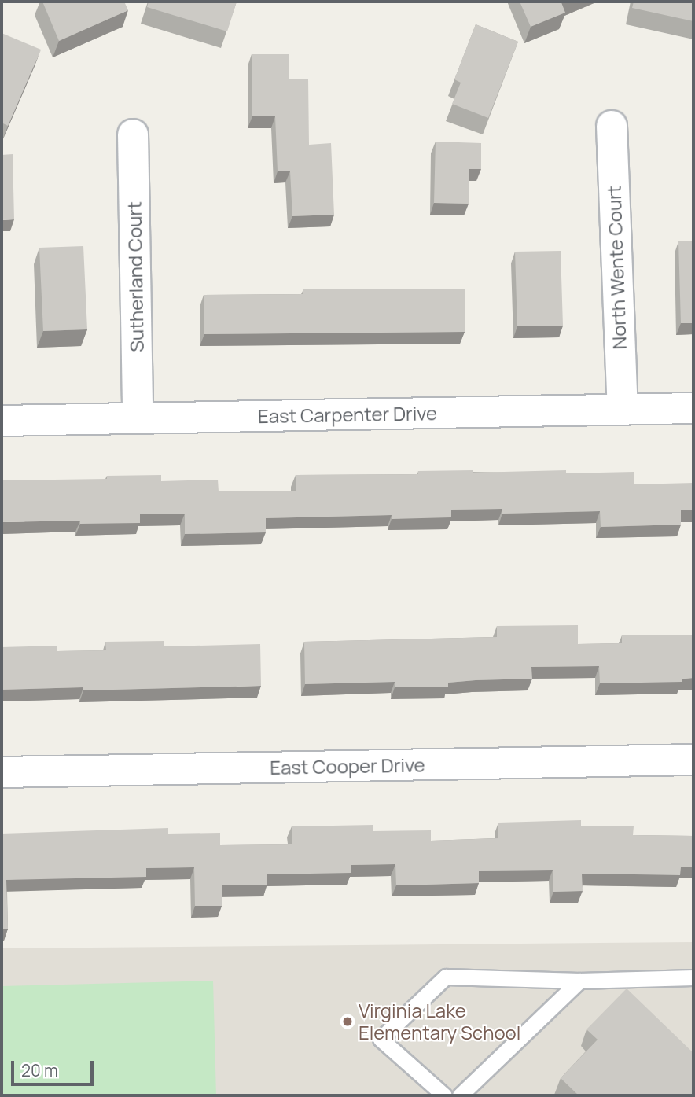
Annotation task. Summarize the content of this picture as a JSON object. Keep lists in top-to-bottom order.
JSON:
{
  "streets": {
    "street": [
      "North Wente Court",
      "Sutherland Court",
      "East Carpenter Drive",
      "East Cooper Drive"
    ]
  },
  "crossings": [
    ["North Wente Court", "East Carpenter Drive"],
    ["Sutherland Court", "East Carpenter Drive"]
  ],
  "places": ["Virginia Lake Elementary School"],
  "scale_bar": "20 m"
}
